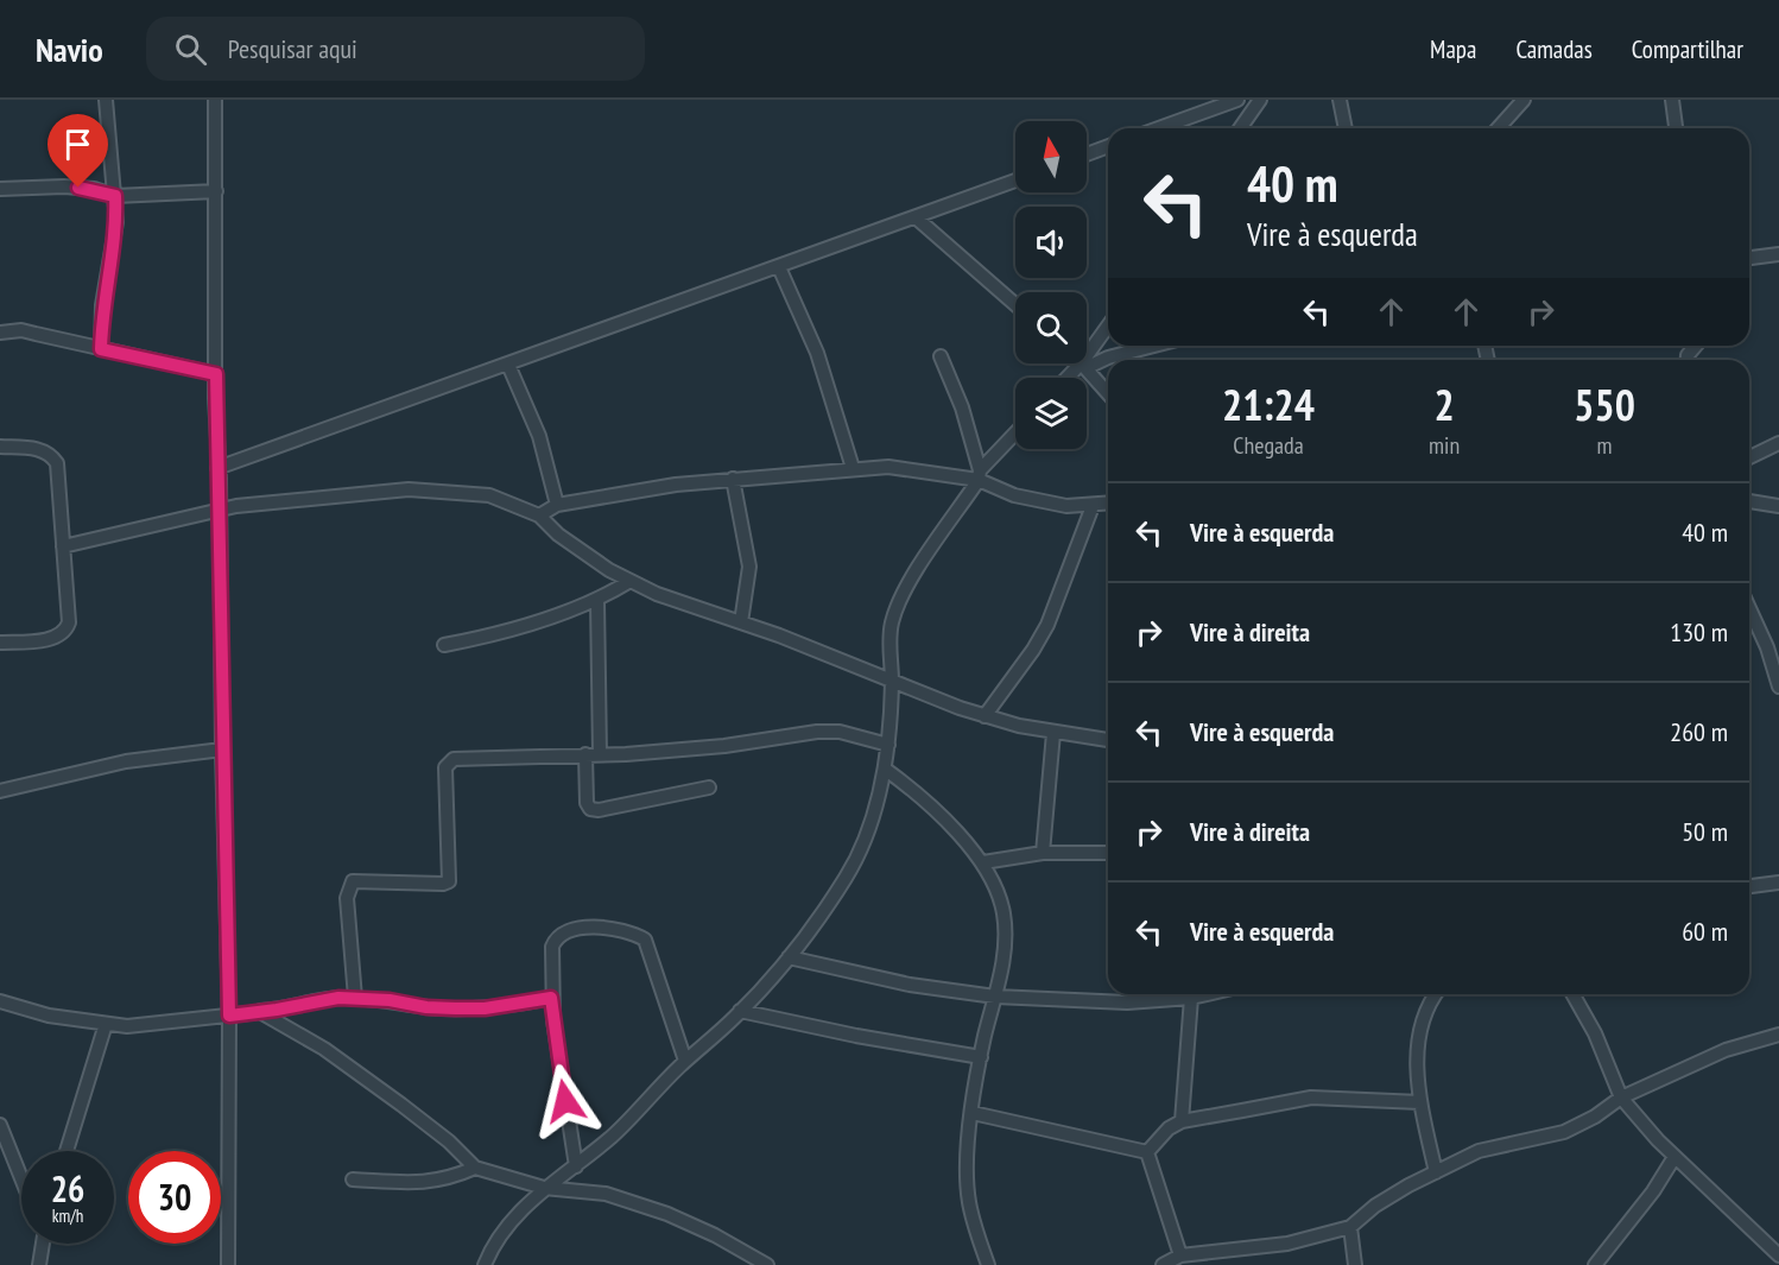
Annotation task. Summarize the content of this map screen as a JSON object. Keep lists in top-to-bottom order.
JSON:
{
  "north": "top",
  "page": {
    "header": "Navio",
    "search": "Pesquisar aqui",
    "nav": ["Mapa", "Camadas", "Compartilhar"],
    "turn": ["40 m", "Vire à esquerda"],
    "eta": [
      "21:24",
      "Chegada",
      "2",
      "min",
      "550",
      "m"
    ],
    "list": [
      {
        "name": "Vire à esquerda",
        "value": "40 m"
      },
      {
        "name": "Vire à direita",
        "value": "130 m"
      },
      {
        "name": "Vire à esquerda",
        "value": "260 m"
      },
      {
        "name": "Vire à direita",
        "value": "50 m"
      },
      {
        "name": "Vire à esquerda",
        "value": "60 m"
      }
    ],
    "speed": "26 km/h",
    "limit": "30"
  }
}
